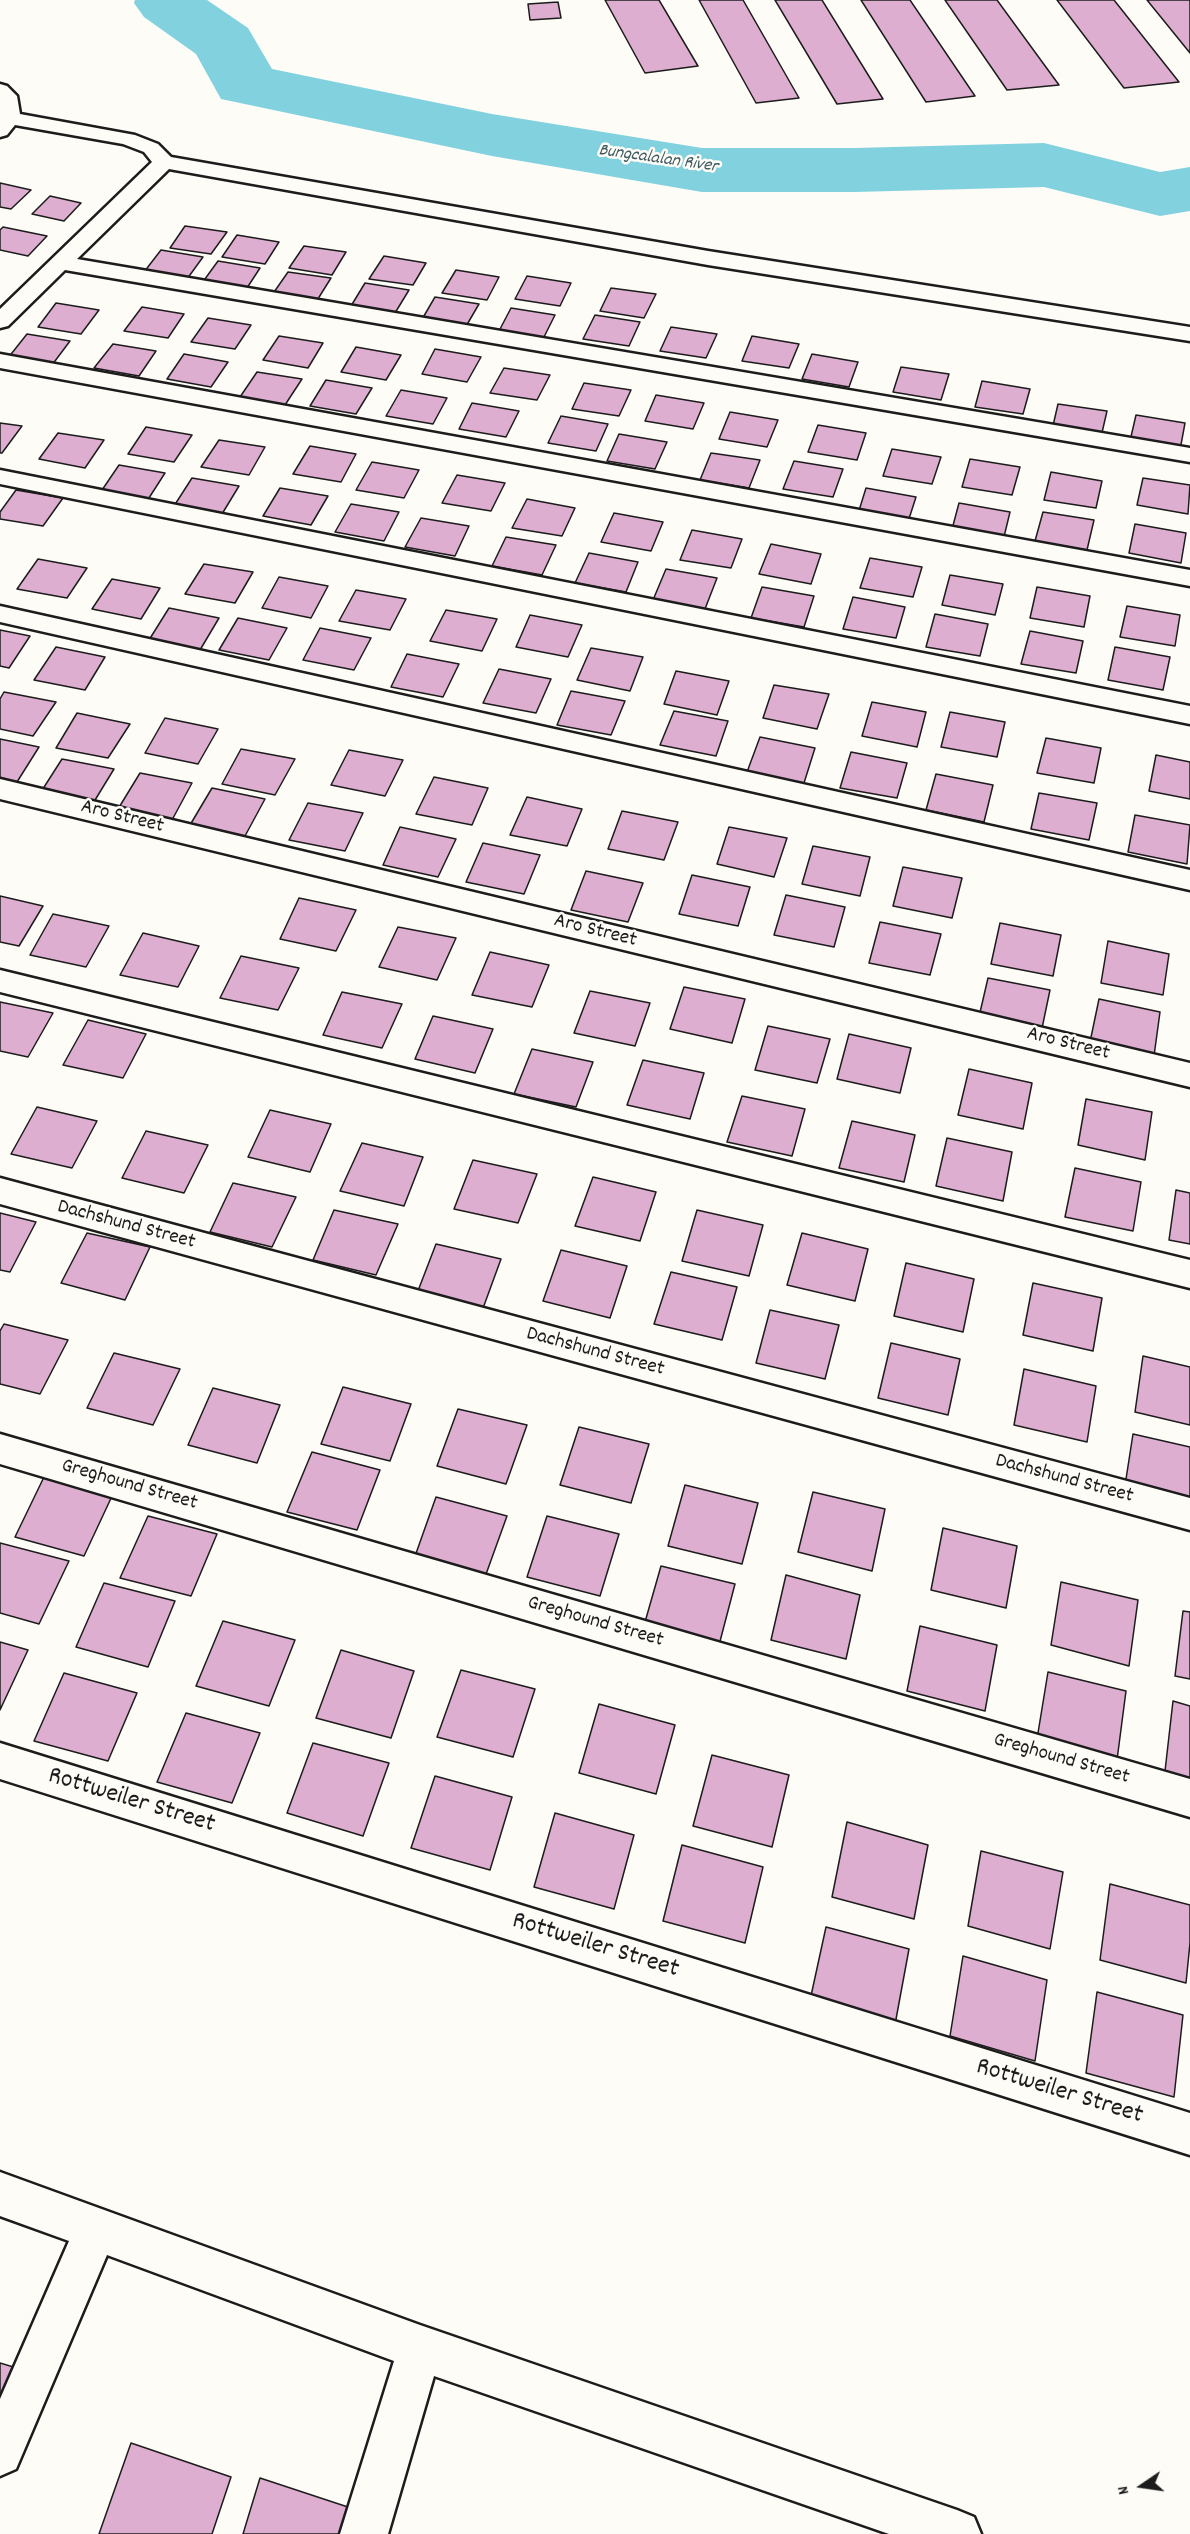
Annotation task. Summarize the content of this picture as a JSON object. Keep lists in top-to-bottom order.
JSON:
{
  "streets": {
    "street": [
      "Aro Street",
      "Dachshund Street",
      "Greghound Street",
      "Rottweiler Street"
    ]
  },
  "water": ["Bungcalalan River"],
  "north": "left"
}
